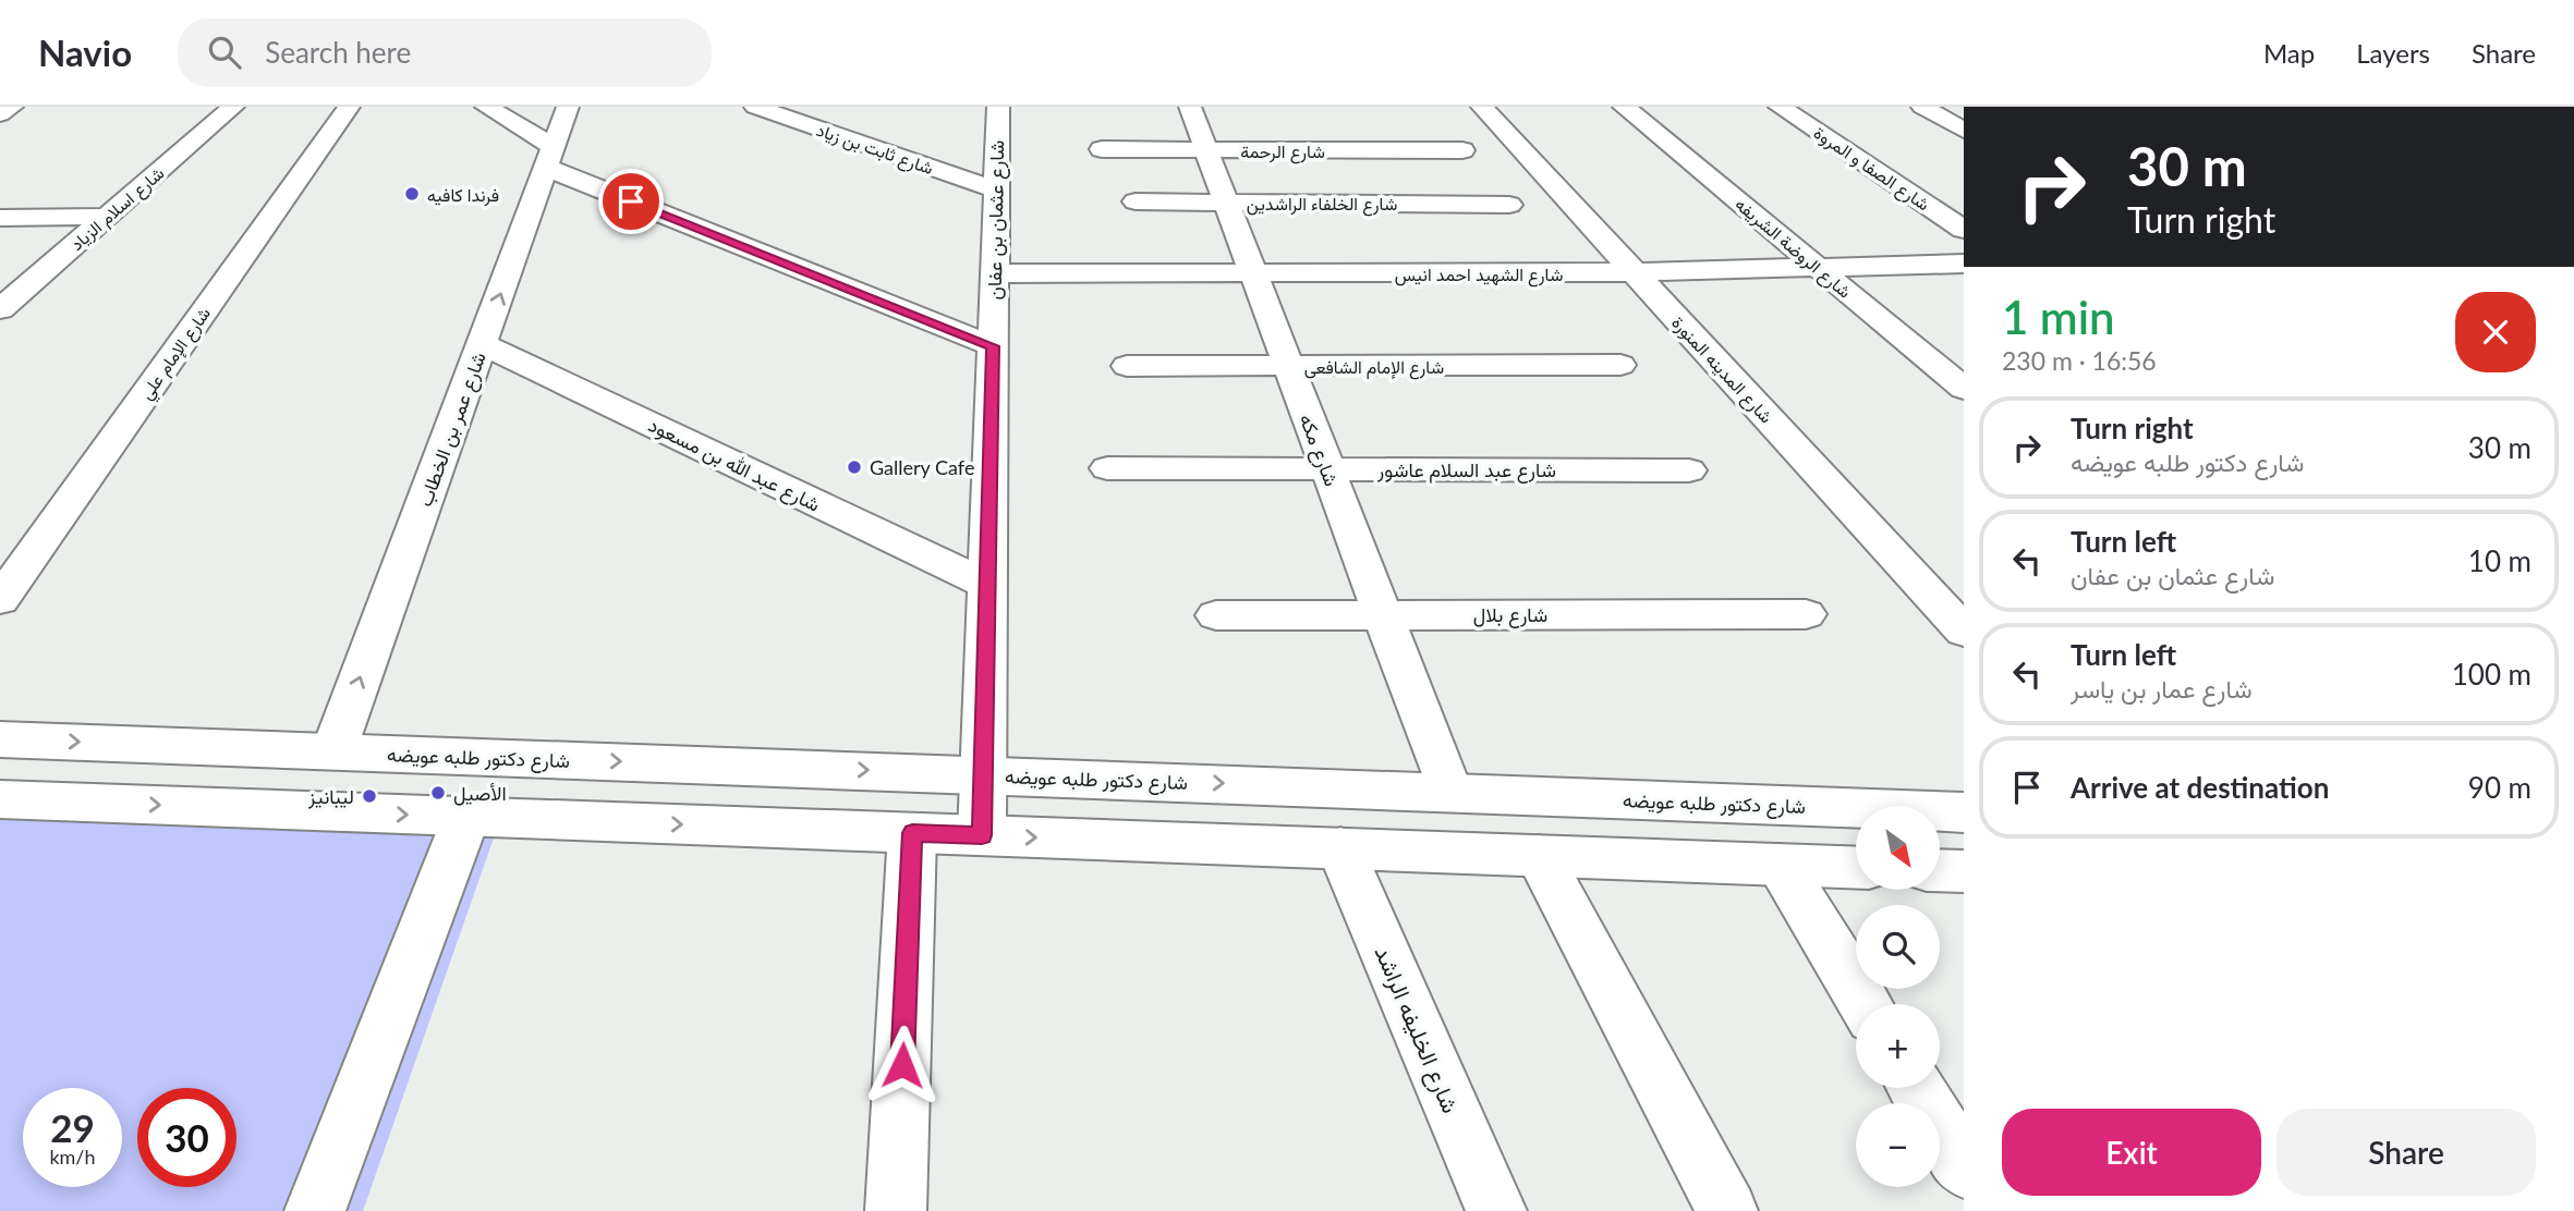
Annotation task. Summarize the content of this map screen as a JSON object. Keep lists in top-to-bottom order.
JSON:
{
  "streets": {
    "street": [
      "شارع ثابت بن زياد",
      "شارع الرحمة",
      "شارع الصفا و المروة",
      "شارع الخلفاء الراشدين",
      "شارع اسلام الزياد",
      "شارع عثمان بن عفان",
      "شارع الروضة الشريفه",
      "شارع الشهيد احمد انيس",
      "شارع الإمام علي",
      "شارع الإمام الشافعى",
      "شارع المدينه المنورة",
      "شارع عمر بن الخطاب",
      "شارع مكه",
      "شارع عبد الله بن مسعود",
      "شارع عبد السلام عاشور",
      "شارع بلال",
      "شارع دكتور طلبه عويضه",
      "شارع الخليفه الراشد"
    ]
  },
  "crossings": [
    ["شارع ثابت بن زياد", "شارع عثمان بن عفان"],
    ["شارع الرحمة", "شارع مكه"],
    ["شارع الخلفاء الراشدين", "شارع مكه"],
    ["شارع عثمان بن عفان", "شارع الشهيد احمد انيس"],
    ["شارع عثمان بن عفان", "شارع عبد الله بن مسعود"],
    ["شارع عثمان بن عفان", "شارع دكتور طلبه عويضه"],
    ["شارع الروضة الشريفه", "شارع الشهيد احمد انيس"],
    ["شارع الشهيد احمد انيس", "شارع المدينه المنورة"],
    ["شارع الشهيد احمد انيس", "شارع مكه"],
    ["شارع الإمام الشافعى", "شارع مكه"],
    ["شارع عمر بن الخطاب", "شارع عبد الله بن مسعود"],
    ["شارع عمر بن الخطاب", "شارع دكتور طلبه عويضه"],
    ["شارع مكه", "شارع عبد السلام عاشور"],
    ["شارع مكه", "شارع بلال"],
    ["شارع مكه", "شارع دكتور طلبه عويضه"]
  ],
  "one_way": ["شارع عمر بن الخطاب"],
  "places": [
    "فرندا كافيه",
    "Gallery Cafe",
    "الأصيل",
    "ليبانيز"
  ],
  "north": "bottom right",
  "page": {
    "header": "Navio",
    "search": "Search here",
    "nav": ["Map", "Layers", "Share"],
    "turn": ["30 m", "Turn right"],
    "heading": ["1 min", "230 m · 16:56"],
    "list": [
      {
        "name": "Turn right",
        "note": "شارع دكتور طلبه عويضه",
        "value": "30 m"
      },
      {
        "name": "Turn left",
        "note": "شارع عثمان بن عفان",
        "value": "10 m"
      },
      {
        "name": "Turn left",
        "note": "شارع عمار بن ياسر",
        "value": "100 m"
      },
      {
        "name": "Arrive at destination",
        "value": "90 m"
      }
    ],
    "map_buttons": ["+", "−"],
    "speed": "29 km/h",
    "limit": "30",
    "buttons": ["Exit", "Share"]
  }
}
